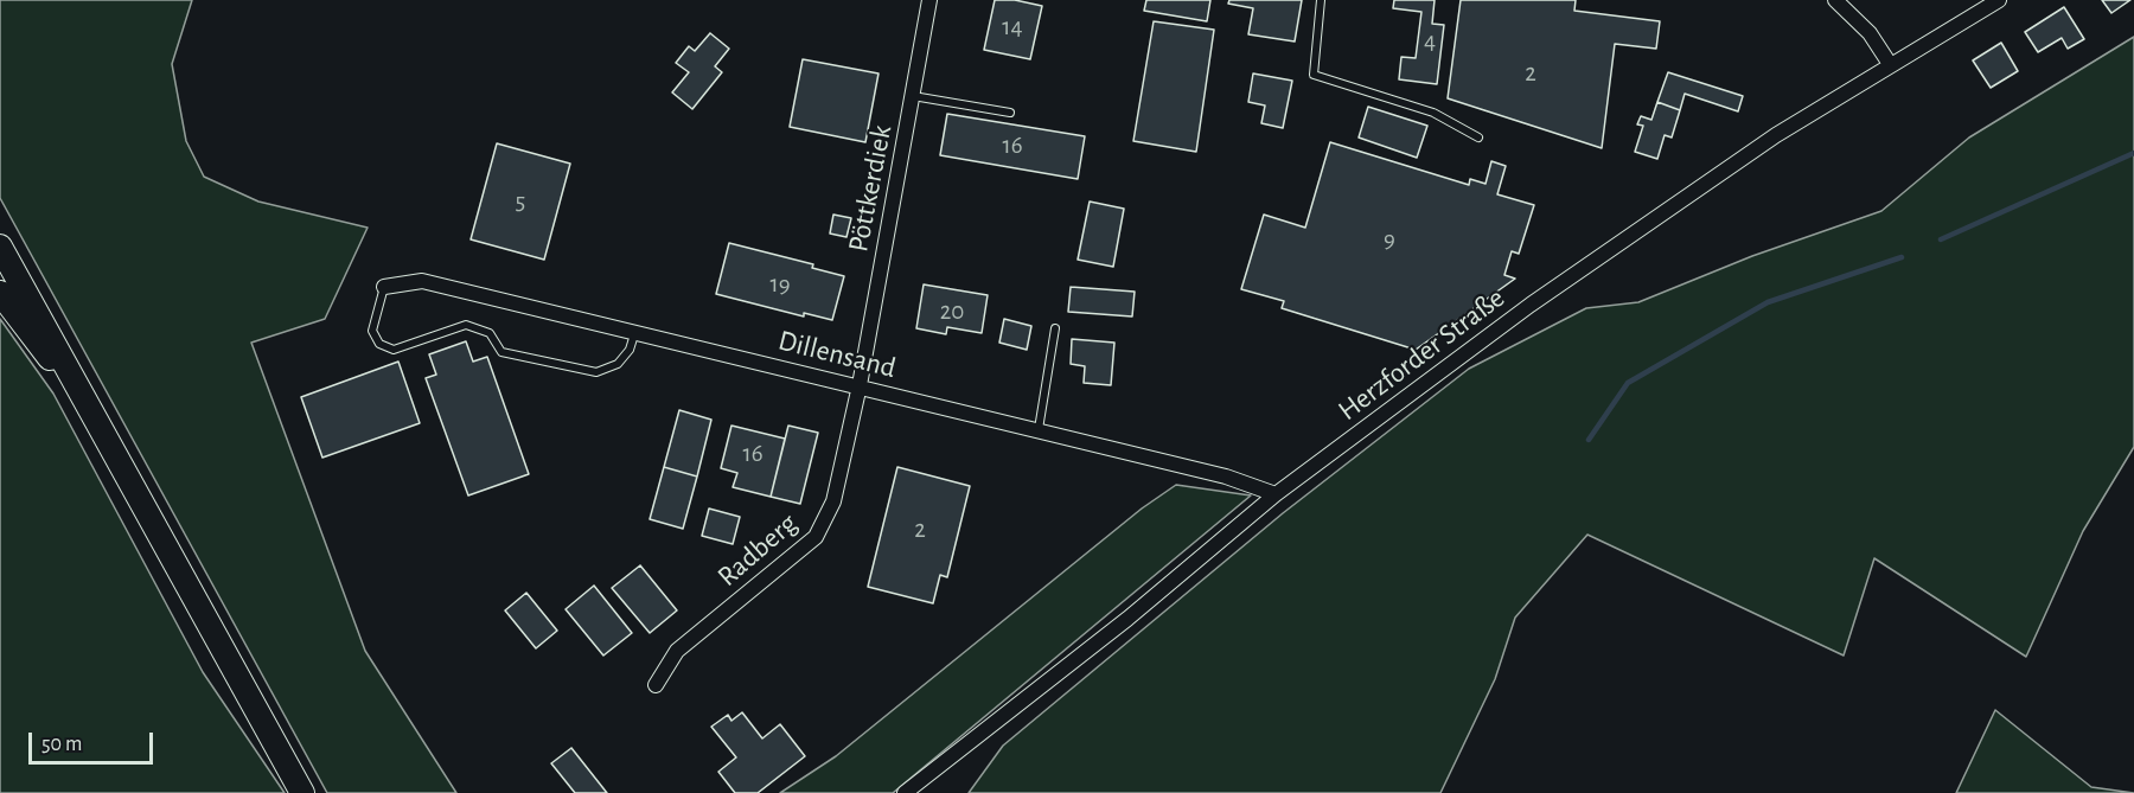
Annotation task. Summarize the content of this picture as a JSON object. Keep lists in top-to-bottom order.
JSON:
{
  "streets": {
    "street": [
      "Pöttkerdiek",
      "Dillensand",
      "Herzforder Straße",
      "Radberg"
    ]
  },
  "crossings": [
    ["Pöttkerdiek", "Dillensand"],
    ["Pöttkerdiek", "Radberg"],
    ["Dillensand", "Herzforder Straße"],
    ["Dillensand", "Radberg"]
  ],
  "house_numbers": [
    "14",
    "4",
    "2",
    "16",
    "5",
    "9",
    "19",
    "20",
    "16",
    "2"
  ],
  "scale_bar": "50 m"
}
